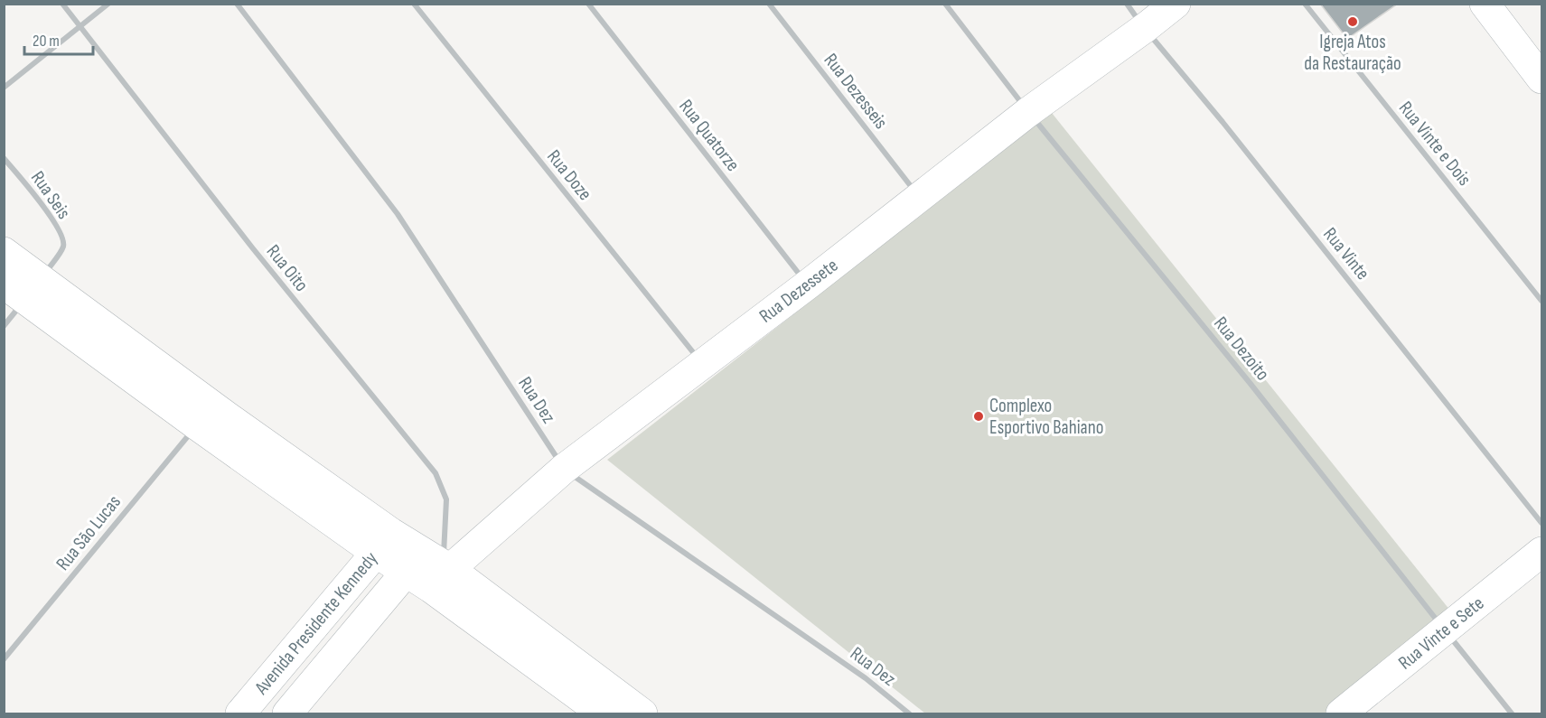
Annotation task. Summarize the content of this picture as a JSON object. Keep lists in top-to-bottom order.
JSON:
{
  "streets": {
    "street": [
      "Rua Dezesseis",
      "Rua Quatorze",
      "Rua Vinte e Dois",
      "Rua Doze",
      "Rua Seis",
      "Rua Vinte",
      "Rua Oito",
      "Rua Dezessete",
      "Rua Dezoito",
      "Rua Dez",
      "Rua São Lucas",
      "Avenida Presidente Kennedy",
      "Rua Vinte e Sete"
    ]
  },
  "crossings": [
    ["Rua Dezesseis", "Rua Dezessete"],
    ["Rua Quatorze", "Rua Dezessete"],
    ["Rua Doze", "Rua Dezessete"],
    ["Rua Vinte", "Rua Dezessete"],
    ["Rua Oito", "Rua Dezessete"],
    ["Rua Oito", "Avenida Presidente Kennedy"],
    ["Rua Dezessete", "Rua Dezoito"],
    ["Rua Dezessete", "Rua Dez"],
    ["Rua Dezessete", "Avenida Presidente Kennedy"],
    ["Rua Dezoito", "Rua Vinte e Sete"]
  ],
  "places": ["Igreja Atos da Restauração", "Complexo Esportivo Bahiano"],
  "scale_bar": "20 m"
}
